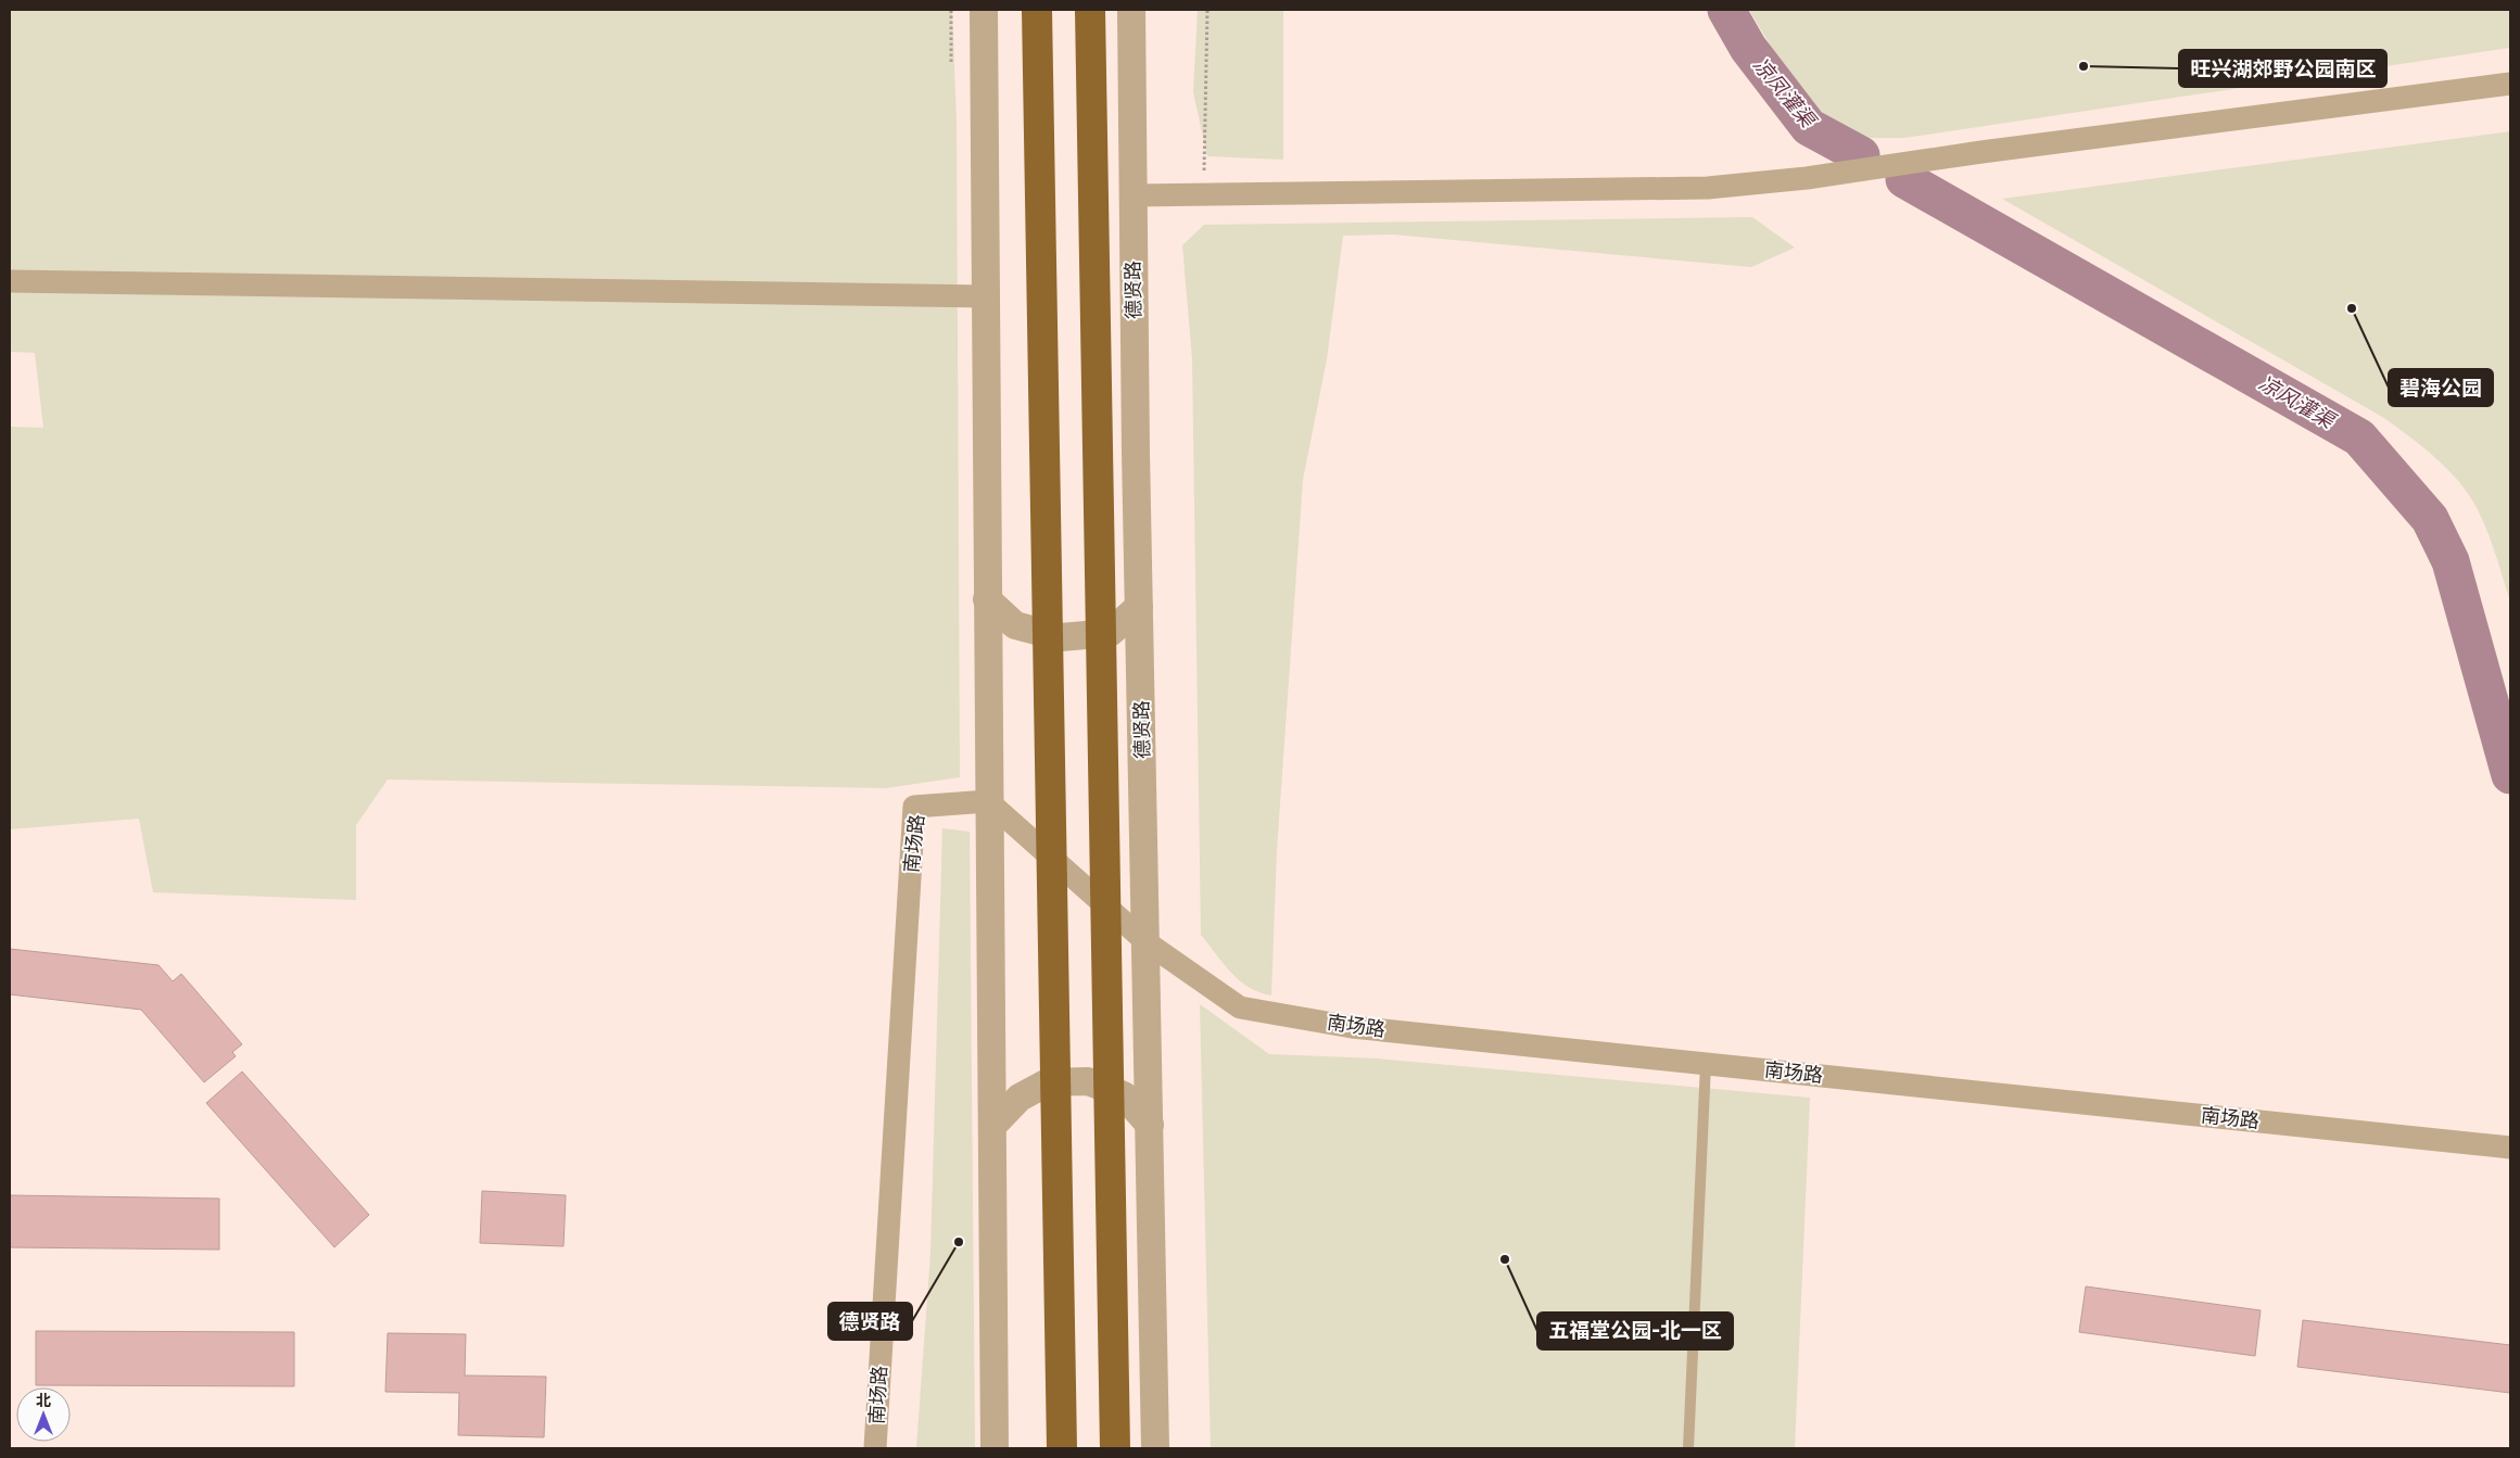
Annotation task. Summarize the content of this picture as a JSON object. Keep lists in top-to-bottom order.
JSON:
{
  "streets": {
    "highway": ["德贤路"],
    "street": ["南场路"]
  },
  "crossings": [
    ["德贤路", "南场路"]
  ],
  "water": ["凉凤灌渠", "凉风灌渠"],
  "places": [
    "旺兴湖郊野公园南区",
    "碧海公园",
    "德贤路",
    "五福堂公园-北一区"
  ],
  "north": "top"
}
